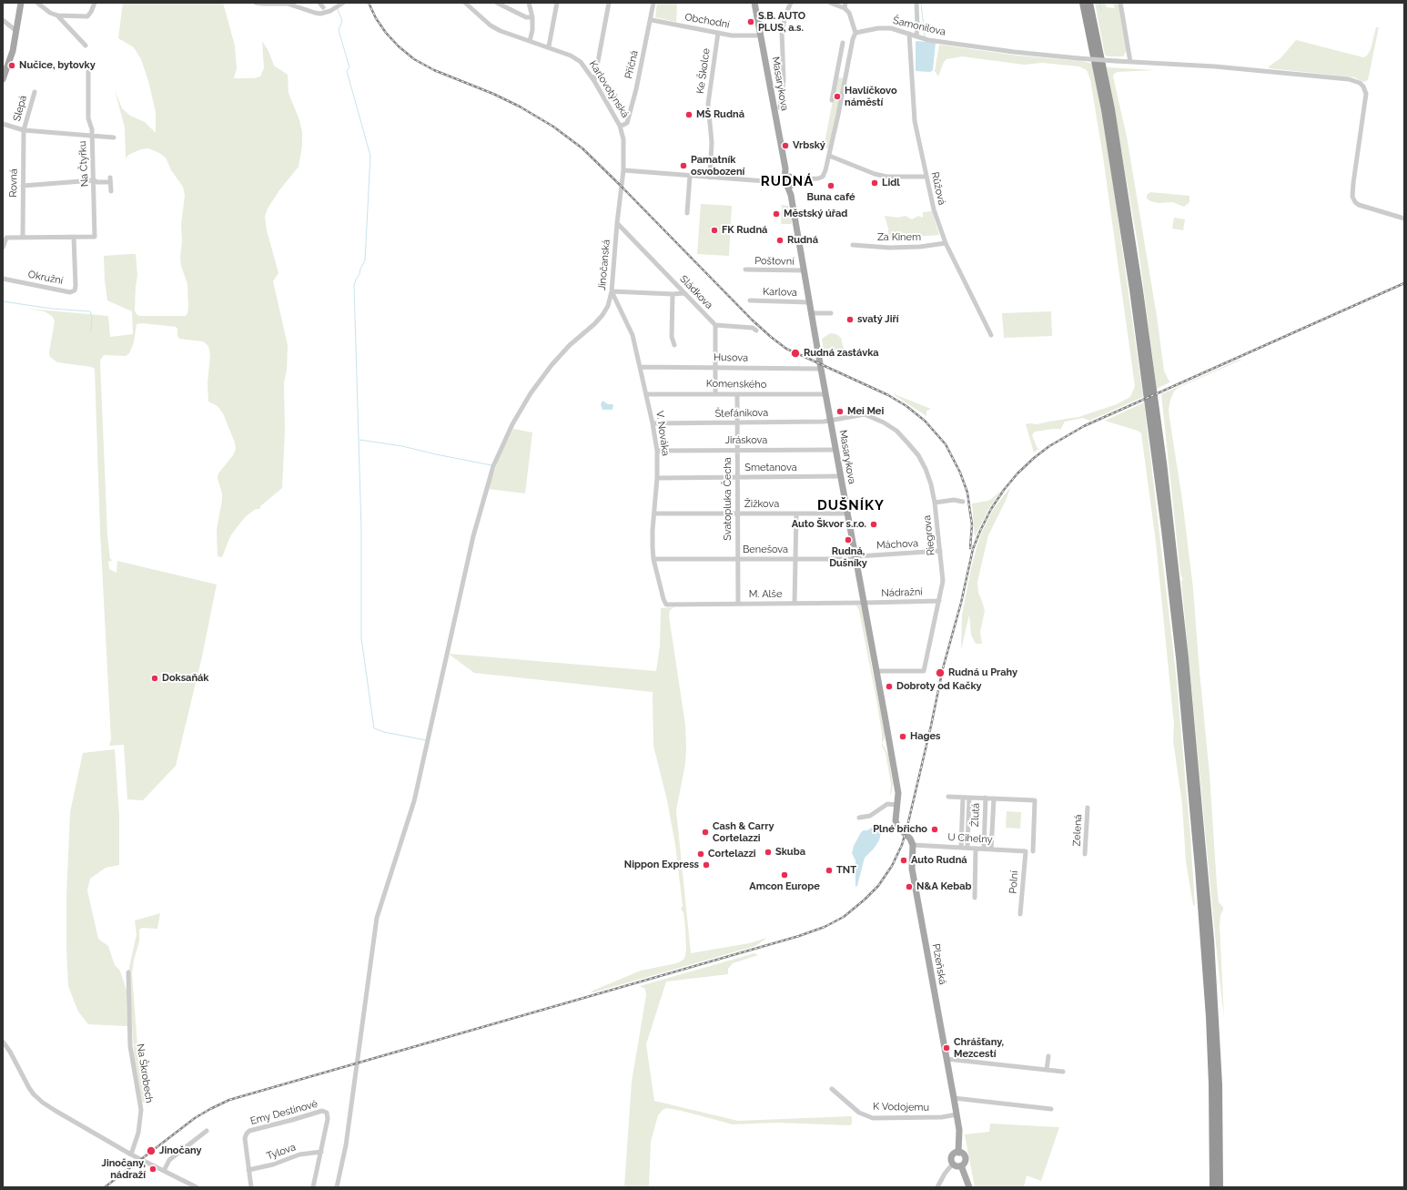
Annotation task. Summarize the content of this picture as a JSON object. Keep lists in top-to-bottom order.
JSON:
{
  "streets": {
    "main road": ["Masarykova", "Plzeňská"],
    "street": [
      "Obchodní",
      "Šamonilova",
      "Příčná",
      "Ke Školce",
      "Karlovotýnská",
      "Slepá",
      "Na Čtyřku",
      "Rovná",
      "Růžová",
      "Za Kinem",
      "Poštovní",
      "Jinočanská",
      "Okružní",
      "Sládkova",
      "Karlova",
      "Husova",
      "Komenského",
      "Štefánikova",
      "V. Nováka",
      "Jiráskova",
      "Smetanova",
      "Svatopluka Čecha",
      "Žižkova",
      "Riegrova",
      "Máchova",
      "Benešova",
      "Nádražní",
      "M. Alše",
      "Žlutá",
      "Zelená",
      "U Cihelny",
      "Polní",
      "Na Škrobech",
      "K Vodojemu",
      "Emy Destinové",
      "Tylova"
    ]
  },
  "crossings": [
    ["Obchodní", "Příčná"],
    ["Obchodní", "Ke Školce"],
    ["Obchodní", "Masarykova"],
    ["Šamonilova", "Růžová"],
    ["Příčná", "Karlovotýnská"],
    ["Masarykova", "Poštovní"],
    ["Masarykova", "Karlova"],
    ["Masarykova", "Husova"],
    ["Masarykova", "Komenského"],
    ["Masarykova", "Štefánikova"],
    ["Masarykova", "Jiráskova"],
    ["Masarykova", "Smetanova"],
    ["Masarykova", "Žižkova"],
    ["Masarykova", "Riegrova"],
    ["Masarykova", "Máchova"],
    ["Masarykova", "Benešova"],
    ["Masarykova", "Nádražní"],
    ["Masarykova", "M. Alše"],
    ["Karlovotýnská", "Jinočanská"],
    ["Slepá", "Na Čtyřku"],
    ["Slepá", "Rovná"],
    ["Na Čtyřku", "Rovná"],
    ["Na Čtyřku", "Okružní"],
    ["Růžová", "Za Kinem"],
    ["Jinočanská", "Sládkova"],
    ["Jinočanská", "V. Nováka"],
    ["Husova", "V. Nováka"],
    ["Komenského", "V. Nováka"],
    ["Komenského", "Svatopluka Čecha"],
    ["Štefánikova", "V. Nováka"],
    ["Štefánikova", "Svatopluka Čecha"],
    ["Štefánikova", "Riegrova"],
    ["V. Nováka", "Jiráskova"],
    ["V. Nováka", "Smetanova"],
    ["V. Nováka", "Žižkova"],
    ["V. Nováka", "Benešova"],
    ["V. Nováka", "M. Alše"],
    ["Jiráskova", "Svatopluka Čecha"],
    ["Smetanova", "Svatopluka Čecha"],
    ["Svatopluka Čecha", "Žižkova"],
    ["Svatopluka Čecha", "Benešova"],
    ["Svatopluka Čecha", "M. Alše"],
    ["Riegrova", "Máchova"],
    ["Riegrova", "Nádražní"],
    ["Máchova", "Benešova"],
    ["Nádražní", "M. Alše"],
    ["Žlutá", "U Cihelny"],
    ["U Cihelny", "Polní"],
    ["U Cihelny", "Plzeňská"],
    ["Plzeňská", "K Vodojemu"],
    ["Emy Destinové", "Tylova"]
  ],
  "districts": ["RUDNÁ", "DUŠNÍKY"],
  "places": [
    "S.B. AUTO PLUS, a.s.",
    "Nučice, bytovky",
    "Havlíčkovo náměstí",
    "MŠ Rudná",
    "Vrbský",
    "Pamatník osvobození",
    "Lidl",
    "Buna café",
    "Městský úřad",
    "FK Rudná",
    "Rudná",
    "svatý Jiří",
    "Rudná zastávka",
    "Mei Mei",
    "Auto Škvor s.r.o.",
    "Rudná, Dušníky",
    "Rudná u Prahy",
    "Doksaňák",
    "Dobroty od Kačky",
    "Hages",
    "Plné břicho",
    "Cash & Carry Cortelazzi",
    "Skuba",
    "Cortelazzi",
    "Auto Rudná",
    "Nippon Express",
    "TNT",
    "Amcon Europe",
    "N&A Kebab",
    "Chrášťany, Mezcestí",
    "Jinočany",
    "Jinočany, nádraží"
  ]
}
